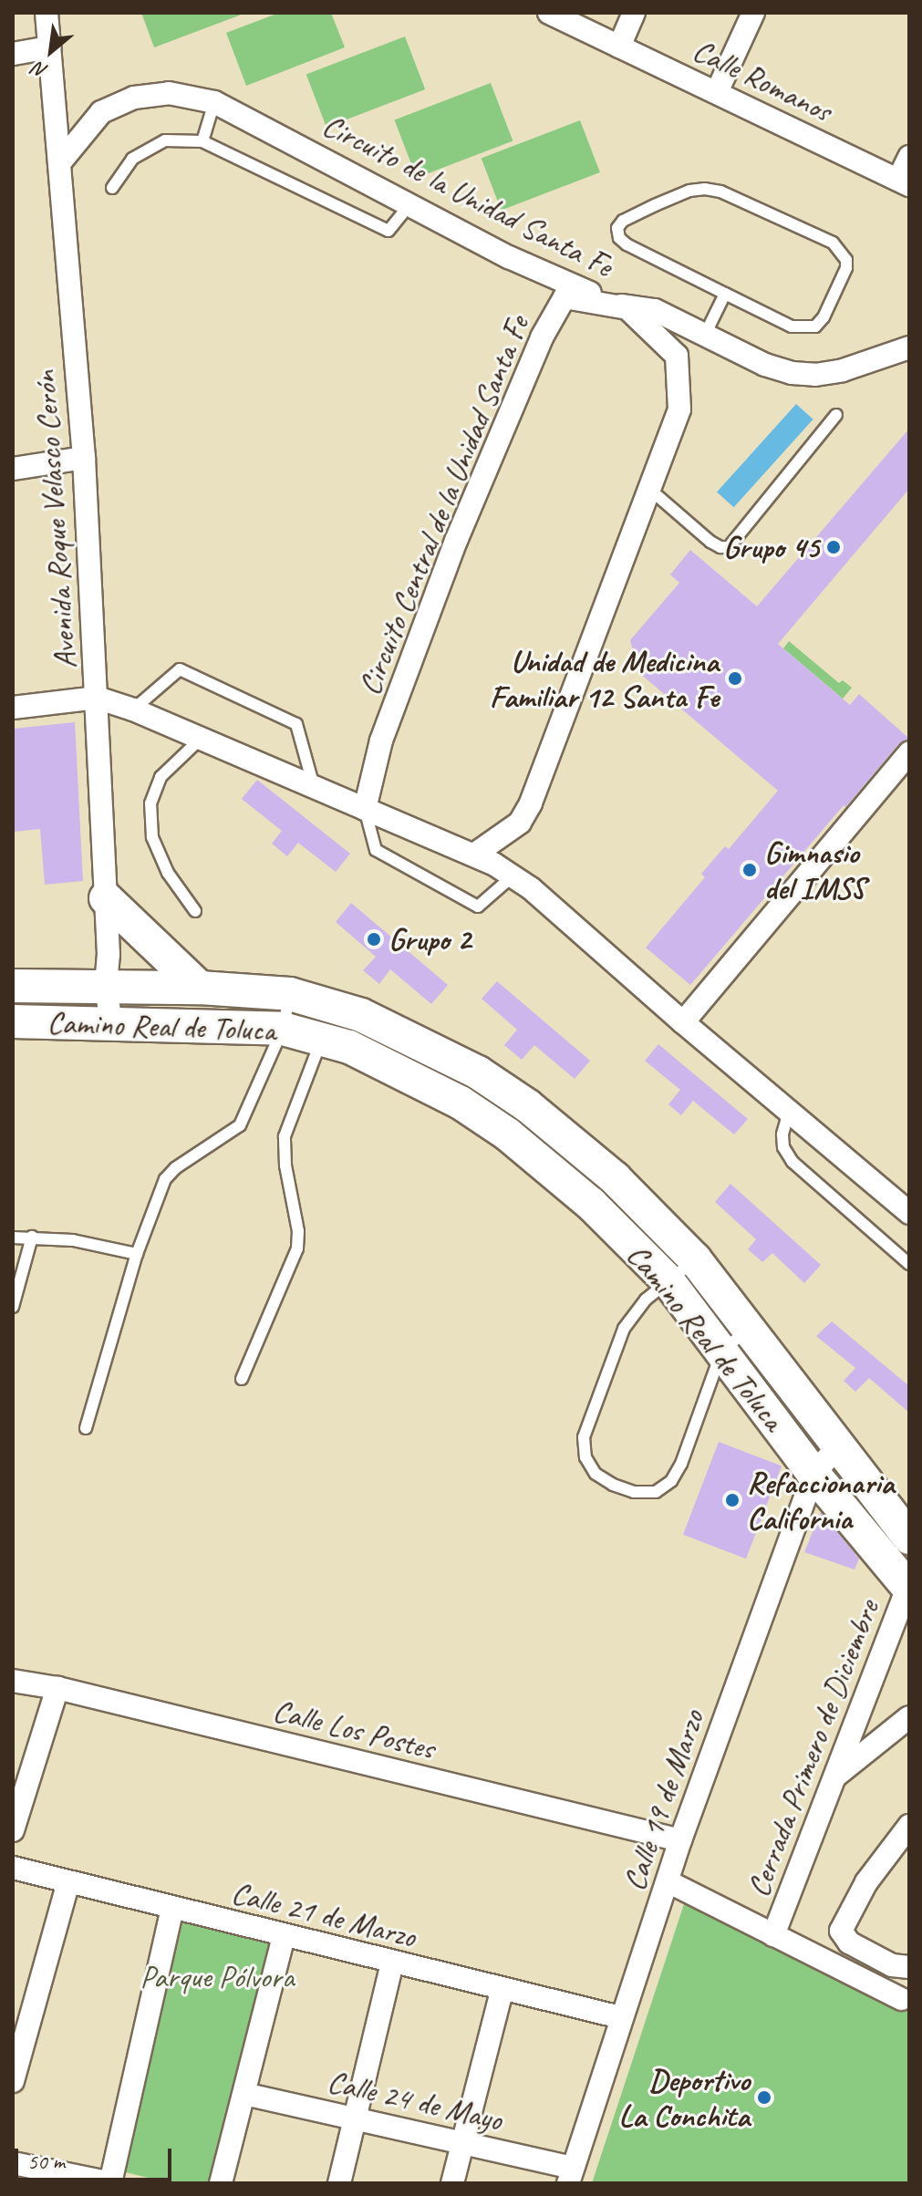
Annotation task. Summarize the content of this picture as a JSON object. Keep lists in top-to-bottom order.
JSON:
{
  "streets": {
    "main road": ["Camino Real de Toluca"],
    "street": [
      "Calle Romanos",
      "Circuito de la Unidad Santa Fe",
      "Circuito Central de la Unidad Santa Fe",
      "Avenida Roque Velasco Cerón",
      "Calle Los Postes",
      "Cerrada Primero de Diciembre",
      "Calle 19 de Marzo",
      "Calle 21 de Marzo",
      "Calle 24 de Mayo"
    ]
  },
  "crossings": [
    ["Circuito de la Unidad Santa Fe", "Circuito Central de la Unidad Santa Fe"],
    ["Circuito de la Unidad Santa Fe", "Avenida Roque Velasco Cerón"],
    ["Avenida Roque Velasco Cerón", "Camino Real de Toluca"],
    ["Camino Real de Toluca", "Cerrada Primero de Diciembre"],
    ["Camino Real de Toluca", "Calle 19 de Marzo"],
    ["Calle Los Postes", "Calle 19 de Marzo"],
    ["Calle 19 de Marzo", "Calle 21 de Marzo"],
    ["Calle 19 de Marzo", "Calle 24 de Mayo"]
  ],
  "parks": ["Parque Pólvora"],
  "places": [
    "Grupo 45",
    "Unidad de Medicina Familiar 12 Santa Fe",
    "Gimnasio del IMSS",
    "Grupo 2",
    "Refaccionaria California",
    "Deportivo La Conchita"
  ],
  "scale_bar": "50 m",
  "north": "bottom left"
}
